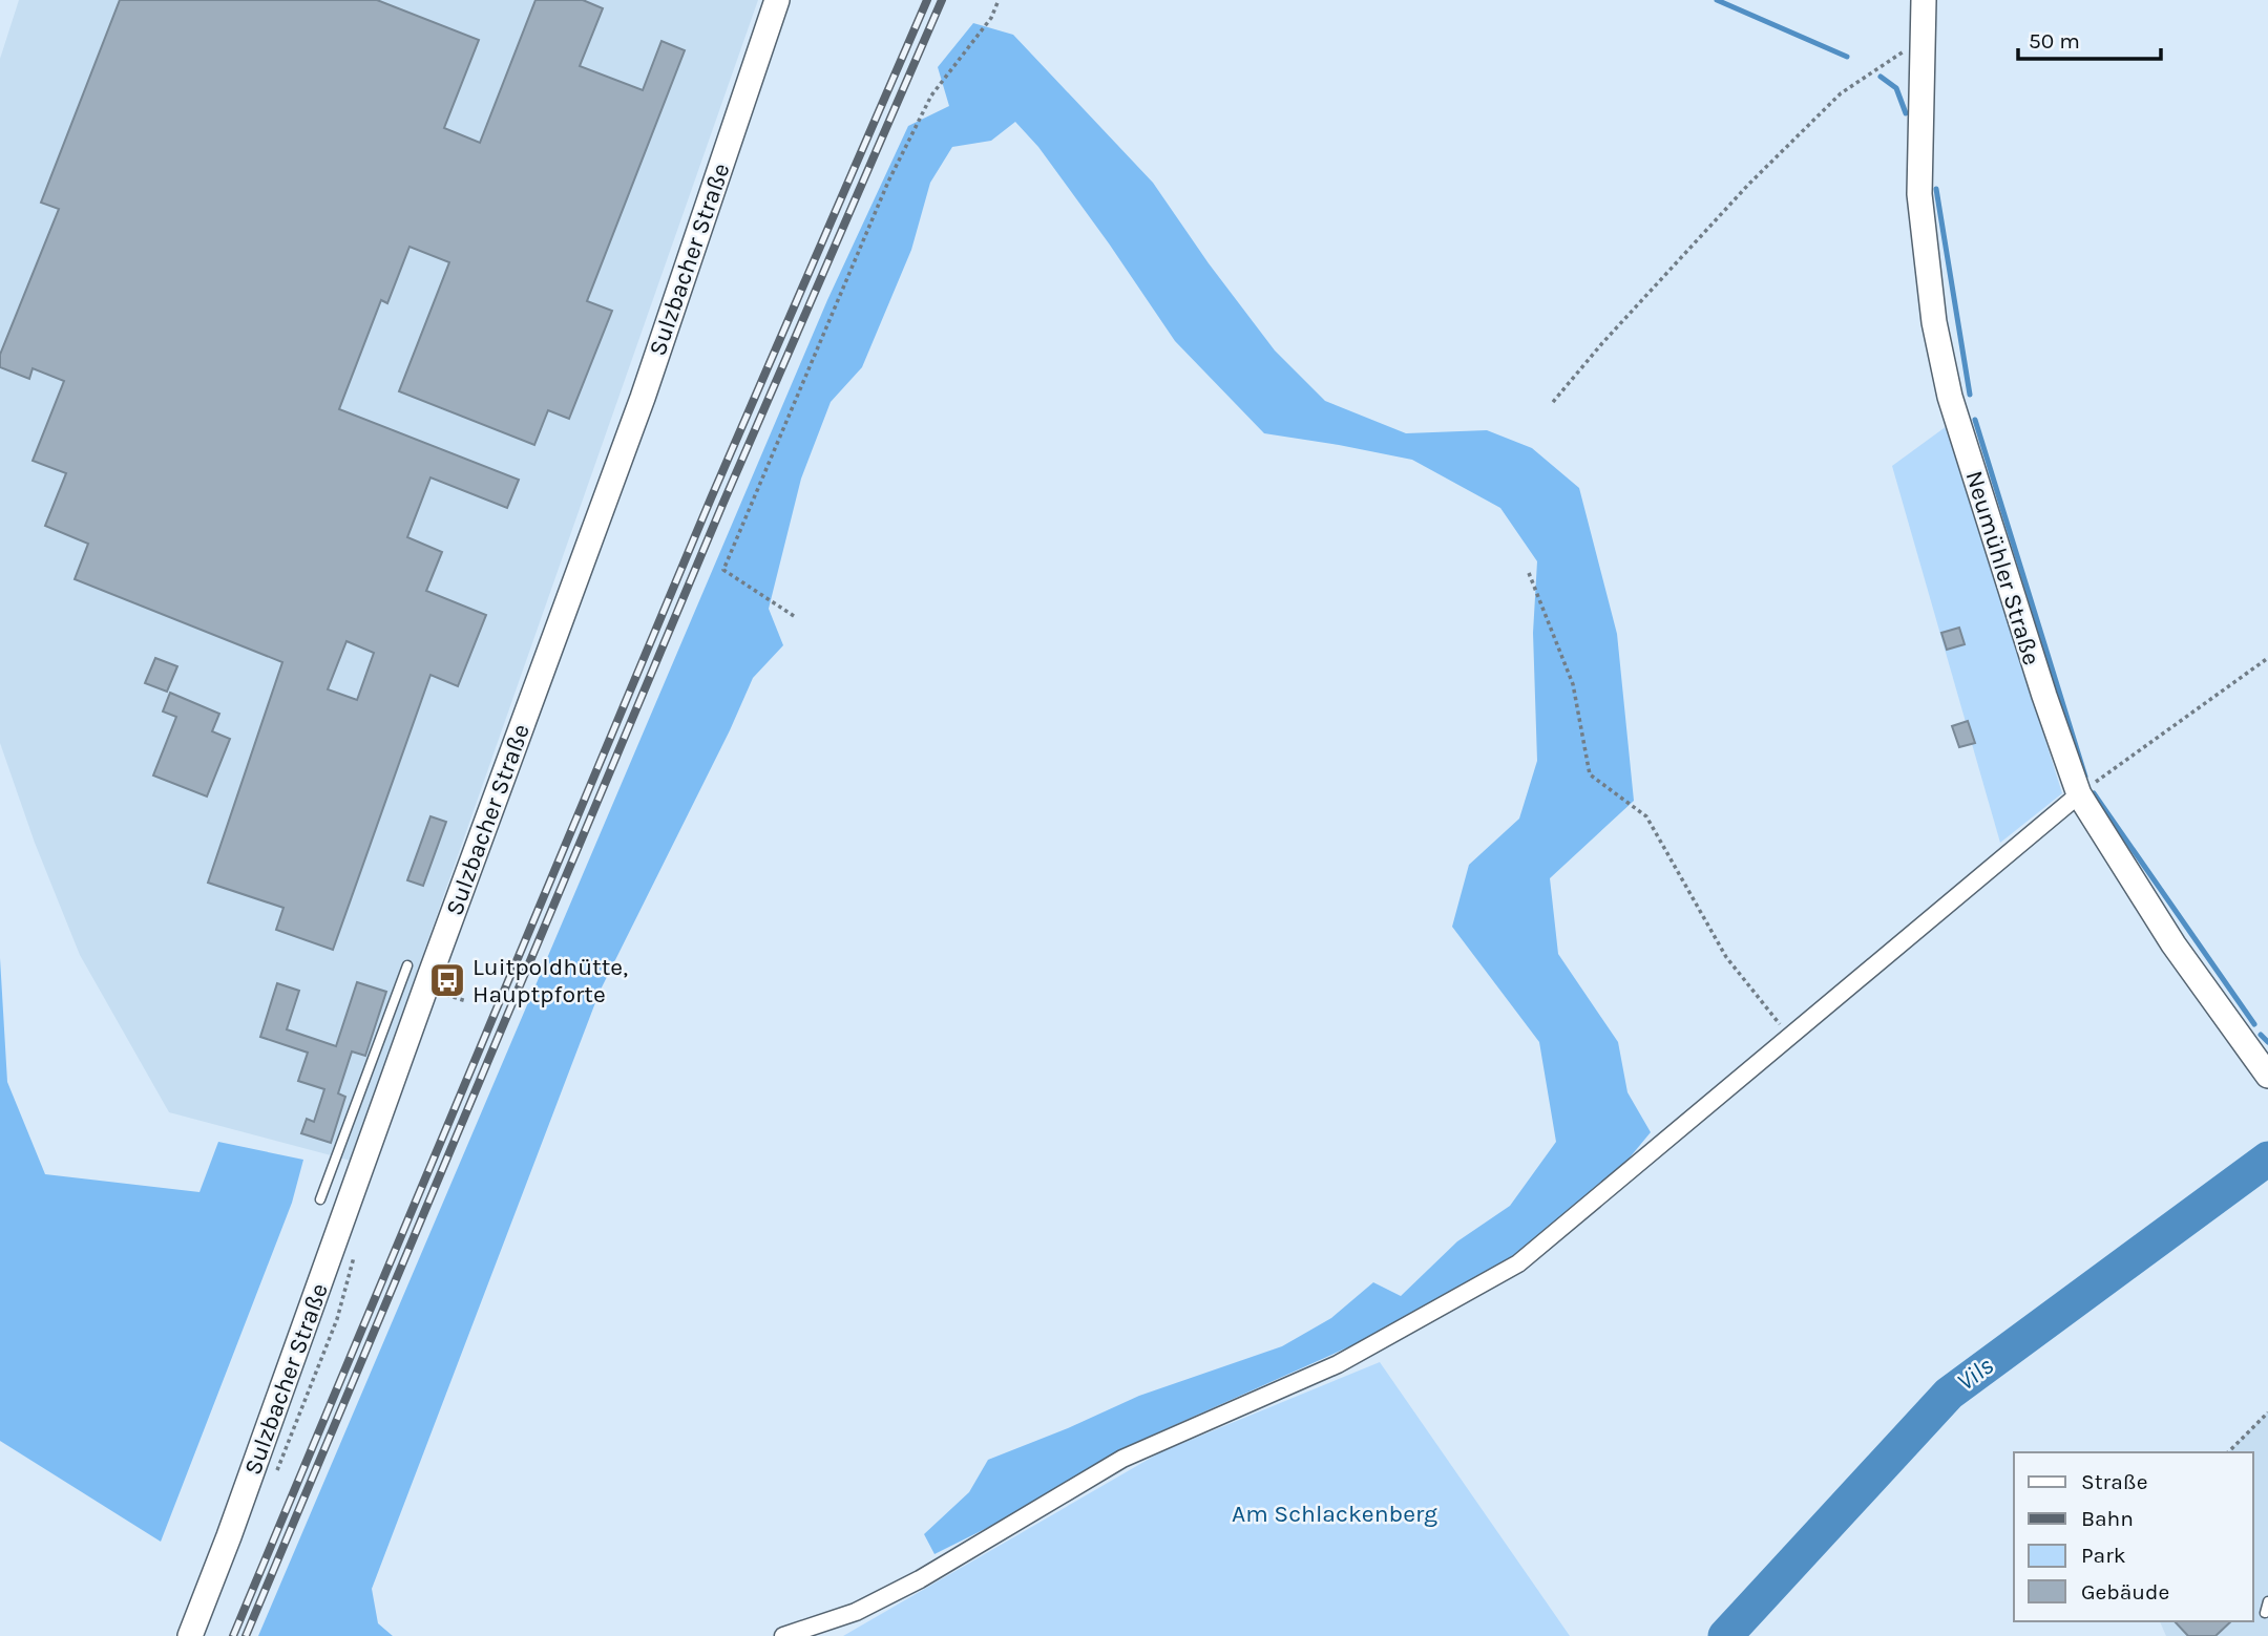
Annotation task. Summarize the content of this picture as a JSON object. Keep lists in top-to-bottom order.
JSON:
{
  "streets": {
    "main road": ["Sulzbacher Straße", "Neumühler Straße"]
  },
  "water": ["Vils"],
  "parks": ["Am Schlackenberg"],
  "places": {
    "bus stop": ["Luitpoldhütte, Hauptpforte"]
  },
  "legend": [
    "Straße",
    "Bahn",
    "Park",
    "Gebäude"
  ],
  "scale_bar": "50 m"
}
